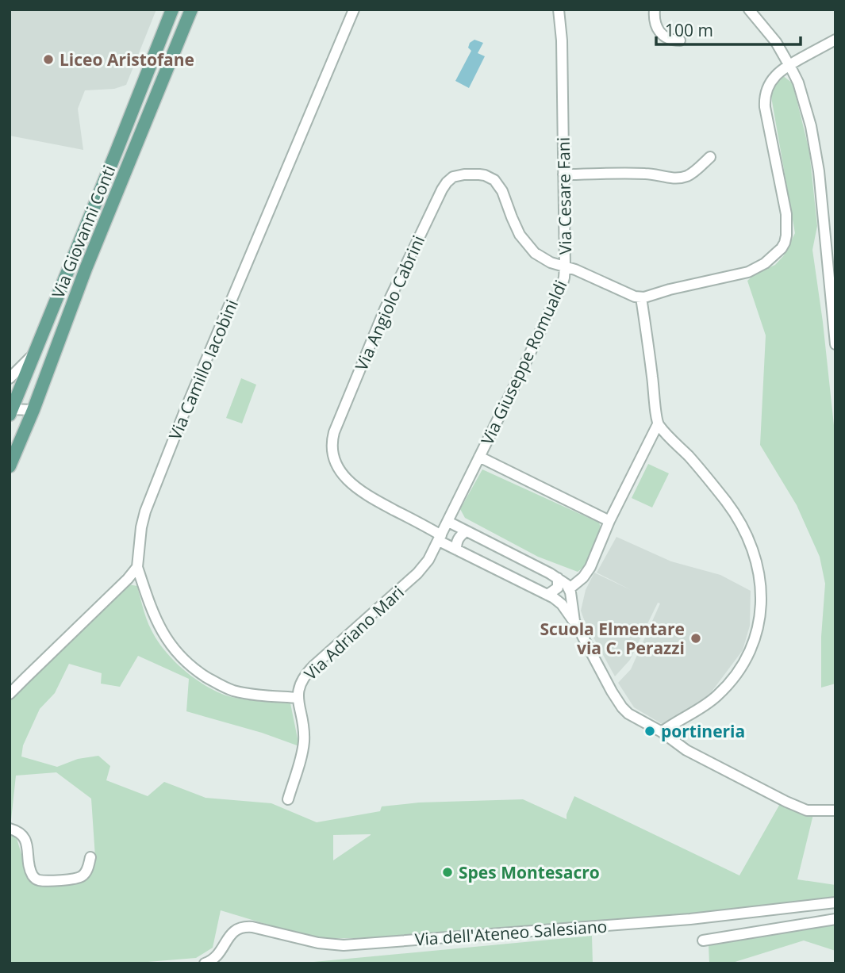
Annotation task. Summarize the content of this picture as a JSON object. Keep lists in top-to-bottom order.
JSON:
{
  "streets": {
    "main road": ["Via Giovanni Conti"],
    "street": [
      "Via Cesare Fani",
      "Via Angiolo Cabrini",
      "Via Giuseppe Romualdi",
      "Via Camillo Iacobini",
      "Via Adriano Mari",
      "Via dell'Ateneo Salesiano"
    ]
  },
  "crossings": [
    ["Via Cesare Fani", "Via Angiolo Cabrini"],
    ["Via Cesare Fani", "Via Giuseppe Romualdi"],
    ["Via Angiolo Cabrini", "Via Giuseppe Romualdi"],
    ["Via Angiolo Cabrini", "Via Adriano Mari"],
    ["Via Giuseppe Romualdi", "Via Adriano Mari"]
  ],
  "places": [
    "Liceo Aristofane",
    "Scuola Elmentare via C. Perazzi",
    "portineria",
    "Spes Montesacro"
  ],
  "scale_bar": "100 m"
}
